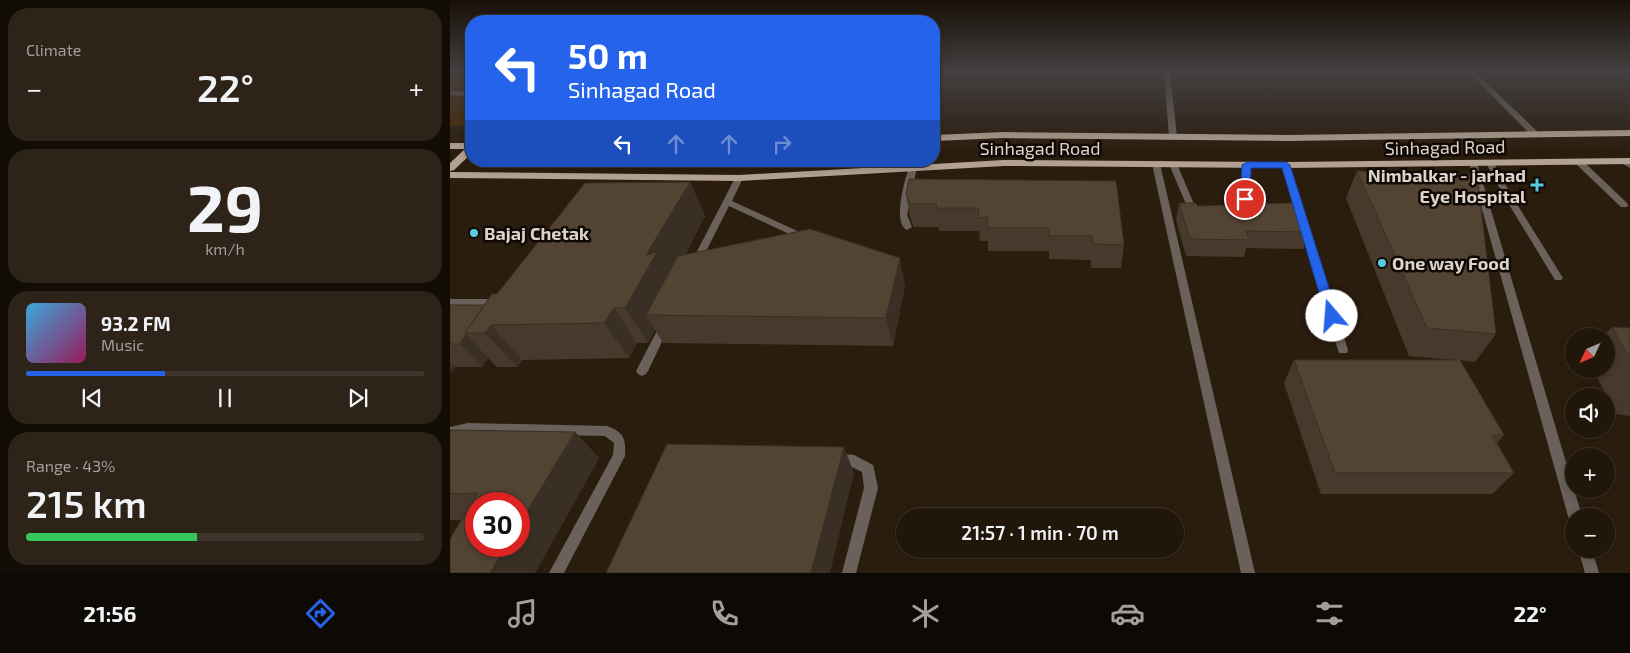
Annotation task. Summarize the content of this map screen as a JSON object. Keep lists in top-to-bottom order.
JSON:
{
  "streets": {
    "main road": ["Sinhagad Road"]
  },
  "places": {
    "health": ["Nimbalkar - jarhad Eye Hospital"],
    "other": ["Bajaj Chetak", "One way Food"]
  },
  "north": "bottom left",
  "page": {
    "tile": [
      "Climate",
      ["29", "km/h"],
      ["Range · 43%", "215 km"]
    ],
    "turn": ["50 m", "Sinhagad Road"],
    "heat": ["−", "22°", "+"],
    "song": ["93.2 FM", "Music"],
    "map_buttons": ["+", "−"],
    "limit": "30",
    "trip": "21:57 · 1 min · 70 m",
    "tabs": ["21:56", "22°"]
  }
}
